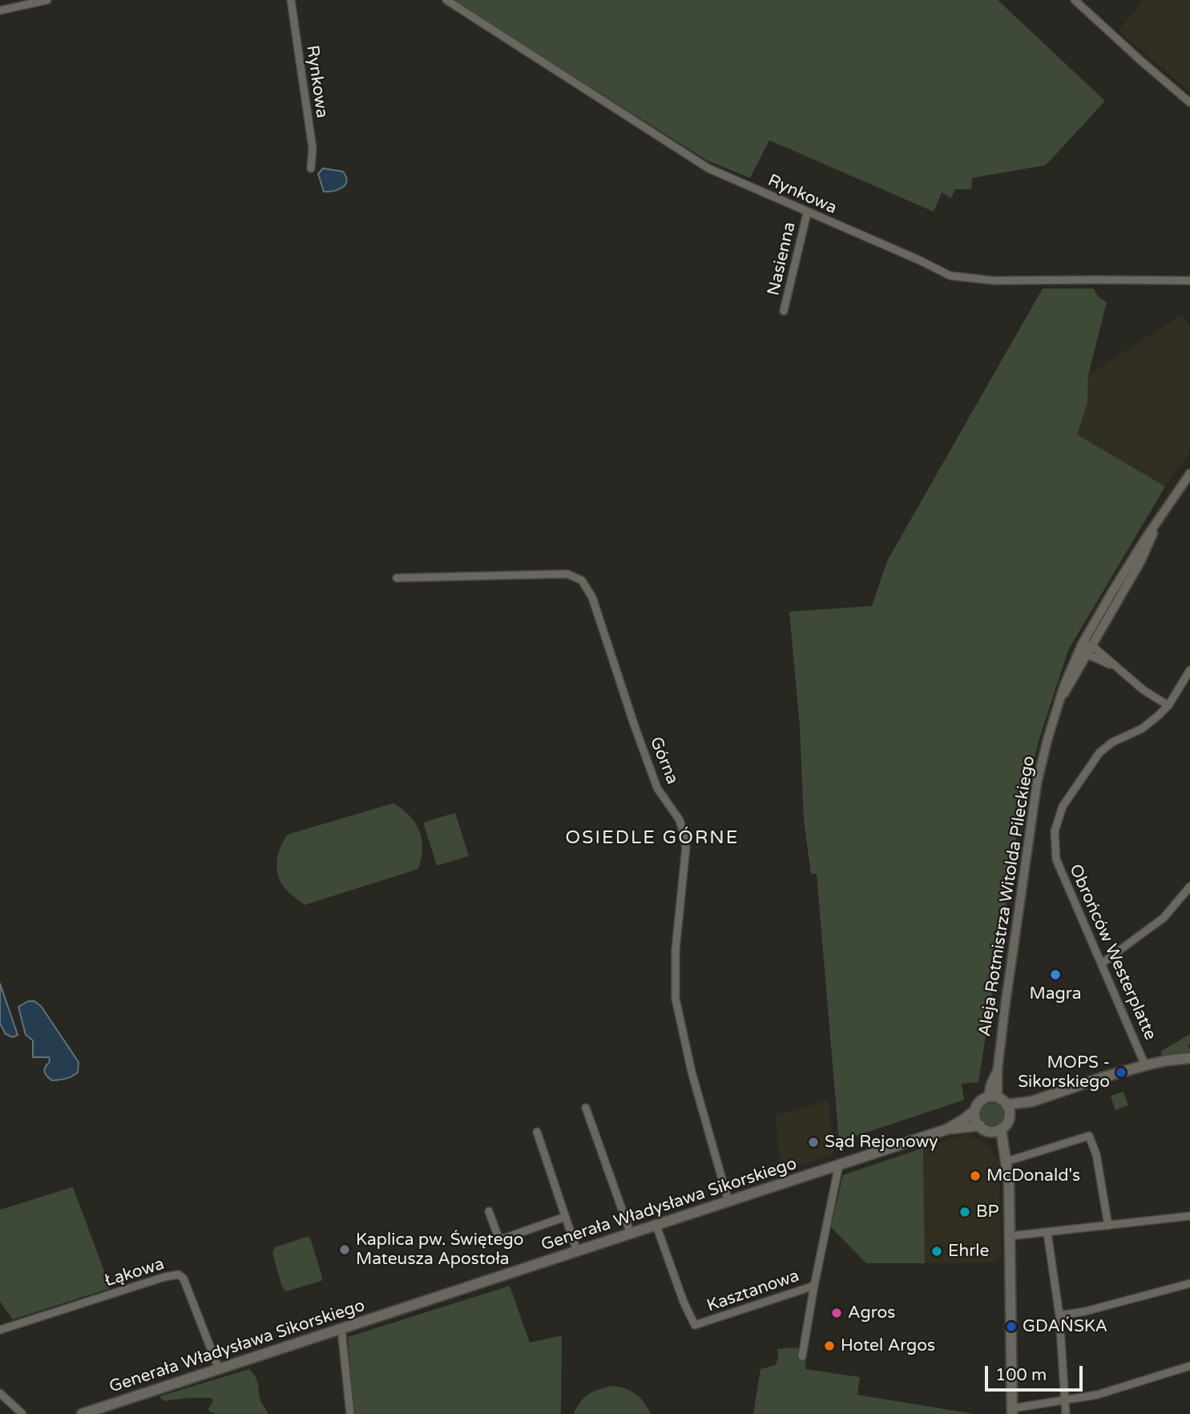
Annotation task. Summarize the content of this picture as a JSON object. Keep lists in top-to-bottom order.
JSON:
{
  "streets": {
    "main road": ["Generała Władysława Sikorskiego"],
    "street": [
      "Rynkowa",
      "Nasienna",
      "Górna",
      "Aleja Rotmistrza Witolda Pileckiego",
      "Obrońców Westerplatte",
      "Łąkowa",
      "Kasztanowa"
    ]
  },
  "crossings": [
    ["Rynkowa", "Nasienna"],
    ["Górna", "Generała Władysława Sikorskiego"],
    ["Aleja Rotmistrza Witolda Pileckiego", "Generała Władysława Sikorskiego"],
    ["Generała Władysława Sikorskiego", "Łąkowa"],
    ["Generała Władysława Sikorskiego", "Kasztanowa"]
  ],
  "districts": ["OSIEDLE GÓRNE"],
  "places": [
    "Magra",
    "MOPS - Sikorskiego",
    "Sąd Rejonowy",
    "McDonald's",
    "BP",
    "Kaplica pw. Świętego Mateusza Apostoła",
    "Ehrle",
    "Agros",
    "GDAŃSKA",
    "Hotel Argos"
  ],
  "scale_bar": "100 m"
}
